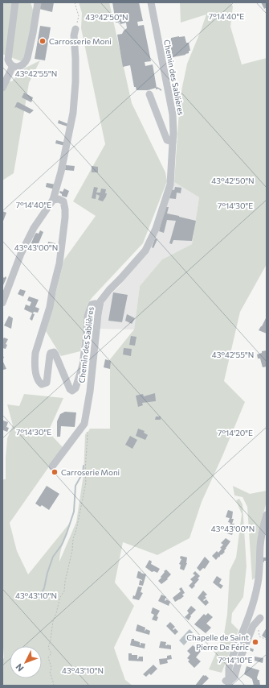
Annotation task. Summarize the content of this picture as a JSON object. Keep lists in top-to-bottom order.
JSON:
{
  "streets": {
    "street": ["Chemin des Sablières"]
  },
  "places": ["Carrosserie Moni", "Carroserie Moni", "Chapelle de Saint Pierre De Féric"],
  "north": "bottom left",
  "coordinates": [
    "7°14'40\"E",
    "43°42'50\"N",
    "43°42'55\"N",
    "7°14'30\"E",
    "43°43'00\"N",
    "7°14'20\"E",
    "43°43'10\"N",
    "7°14'10\"E"
  ]
}
